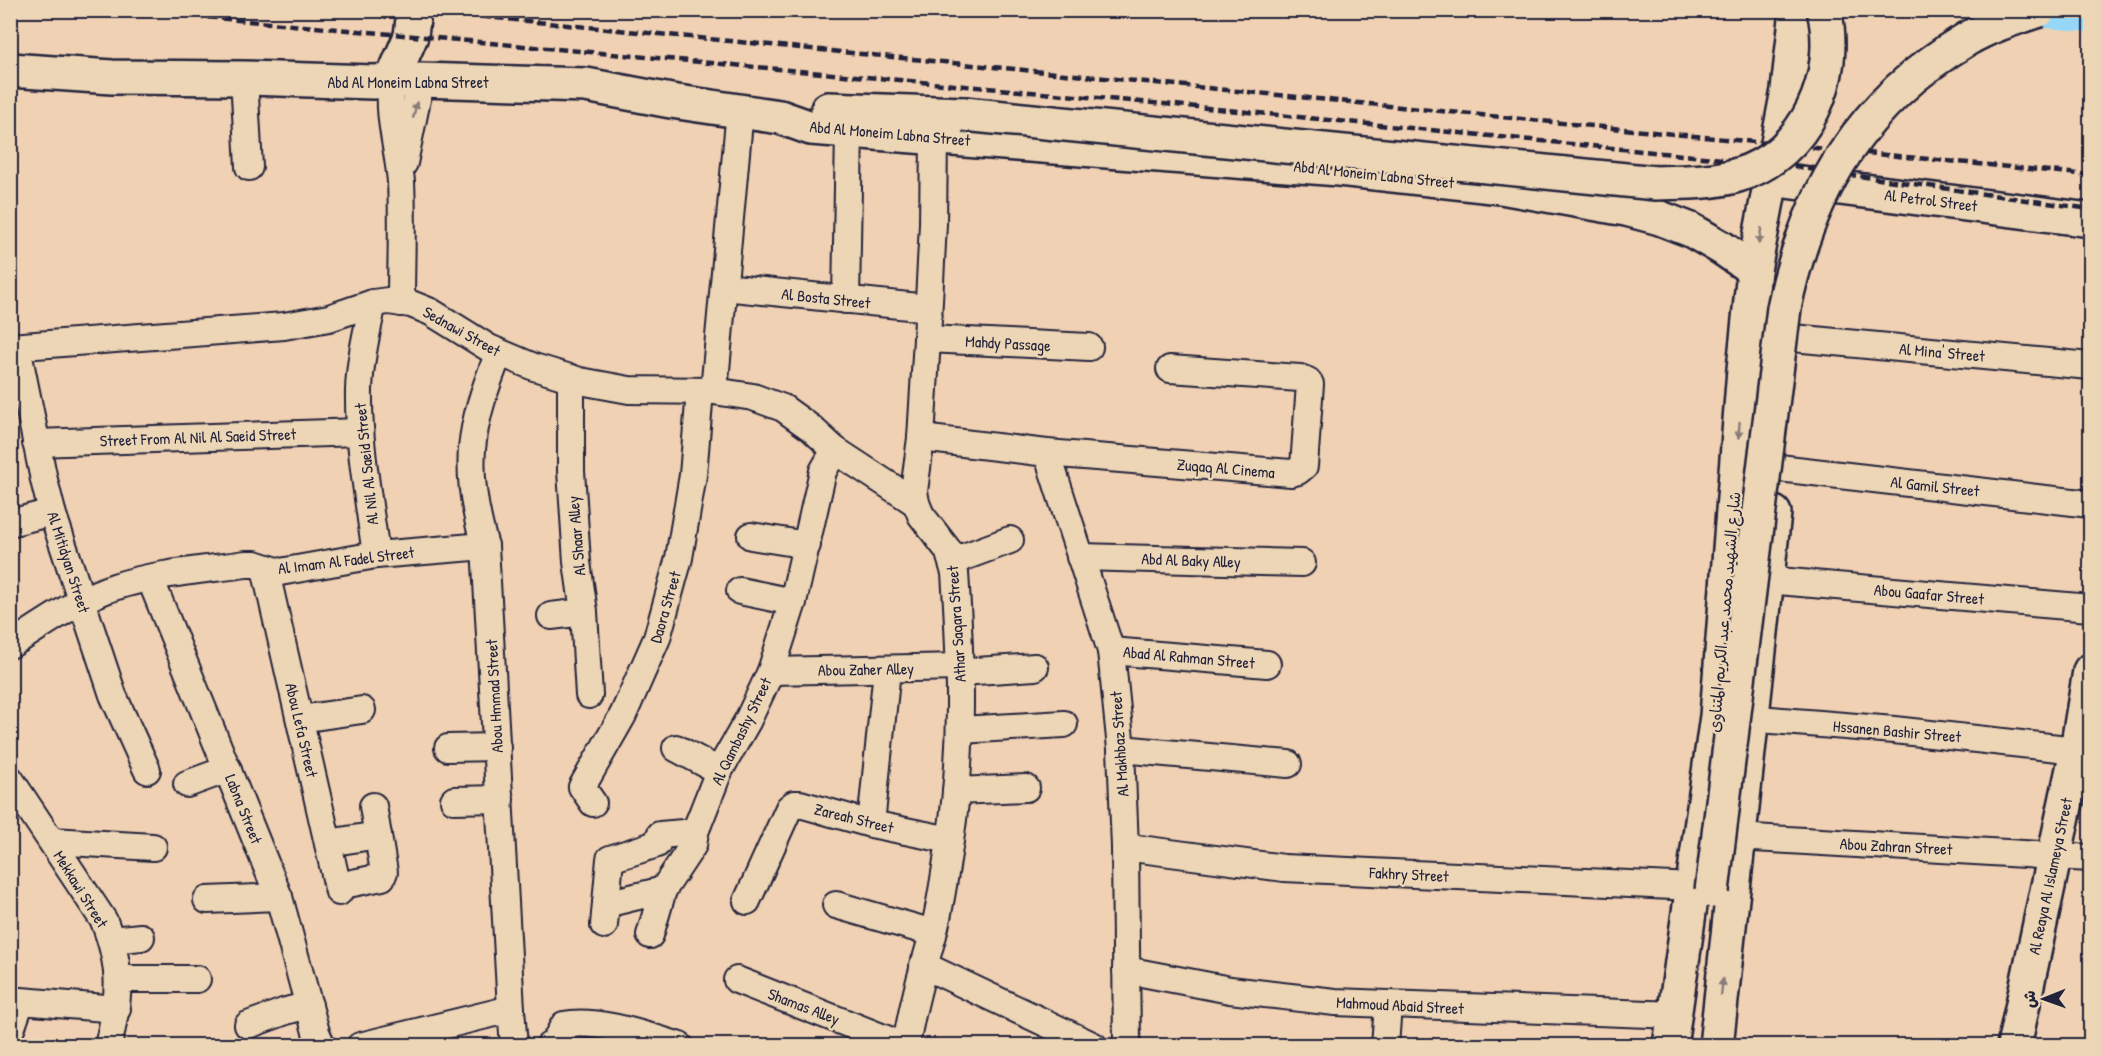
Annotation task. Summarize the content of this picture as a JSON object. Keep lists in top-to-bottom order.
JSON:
{
  "streets": {
    "street": [
      "Abd Al Moneim Labna Street",
      "Al Petrol Street",
      "Al Bosta Street",
      "Sednawi Street",
      "Mahdy Passage",
      "Al Mina' Street",
      "Street From Al Nil Al Saeid Street",
      "Al Nil Al Saeid Street",
      "Zuqaq Al Cinema",
      "Al Gamil Street",
      "Al Shaar Alley",
      "Al Imam Al Fadel Street",
      "Abd Al Baky Alley",
      "Al Mitidyan Street",
      "Abou Gaafar Street",
      "Daora Street",
      "شارع الشهيد محمد عبد الكريم المتناوى",
      "Athar Saqara Street",
      "Abad Al Rahman Street",
      "Abou Zaher Alley",
      "Abou Hmmad Street",
      "Abou Lefa Street",
      "Al Qambashy Street",
      "Hssanen Bashir Street",
      "Al Makhbaz Street",
      "Labna Street",
      "Zareah Street",
      "Abou Zahran Street",
      "Fakhry Street",
      "Al Reaya Al Islameya Street",
      "Mekkawi Street",
      "Mahmoud Abaid Street",
      "Shamas Alley"
    ]
  },
  "crossings": [
    ["Abd Al Moneim Labna Street", "Daora Street"],
    ["Abd Al Moneim Labna Street", "شارع الشهيد محمد عبد الكريم المتناوى"],
    ["Al Petrol Street", "شارع الشهيد محمد عبد الكريم المتناوى"],
    ["Al Bosta Street", "Daora Street"],
    ["Sednawi Street", "Al Nil Al Saeid Street"],
    ["Sednawi Street", "Al Shaar Alley"],
    ["Sednawi Street", "Al Mitidyan Street"],
    ["Sednawi Street", "Daora Street"],
    ["Sednawi Street", "Athar Saqara Street"],
    ["Sednawi Street", "Abou Hmmad Street"],
    ["Sednawi Street", "Al Qambashy Street"],
    ["Street From Al Nil Al Saeid Street", "Al Nil Al Saeid Street"],
    ["Street From Al Nil Al Saeid Street", "Al Mitidyan Street"],
    ["Al Nil Al Saeid Street", "Al Imam Al Fadel Street"],
    ["Zuqaq Al Cinema", "Al Makhbaz Street"],
    ["Al Imam Al Fadel Street", "Al Mitidyan Street"],
    ["Al Imam Al Fadel Street", "Abou Hmmad Street"],
    ["Al Imam Al Fadel Street", "Abou Lefa Street"],
    ["Al Imam Al Fadel Street", "Labna Street"],
    ["Abd Al Baky Alley", "Al Makhbaz Street"],
    ["شارع الشهيد محمد عبد الكريم المتناوى", "Hssanen Bashir Street"],
    ["شارع الشهيد محمد عبد الكريم المتناوى", "Fakhry Street"],
    ["شارع الشهيد محمد عبد الكريم المتناوى", "Mahmoud Abaid Street"],
    ["Athar Saqara Street", "Abou Zaher Alley"],
    ["Athar Saqara Street", "Zareah Street"],
    ["Athar Saqara Street", "Shamas Alley"],
    ["Abad Al Rahman Street", "Al Makhbaz Street"],
    ["Abou Zaher Alley", "Al Qambashy Street"],
    ["Hssanen Bashir Street", "Al Reaya Al Islameya Street"],
    ["Al Makhbaz Street", "Fakhry Street"],
    ["Al Makhbaz Street", "Mahmoud Abaid Street"],
    ["Abou Zahran Street", "Al Reaya Al Islameya Street"]
  ],
  "north": "left"
}
